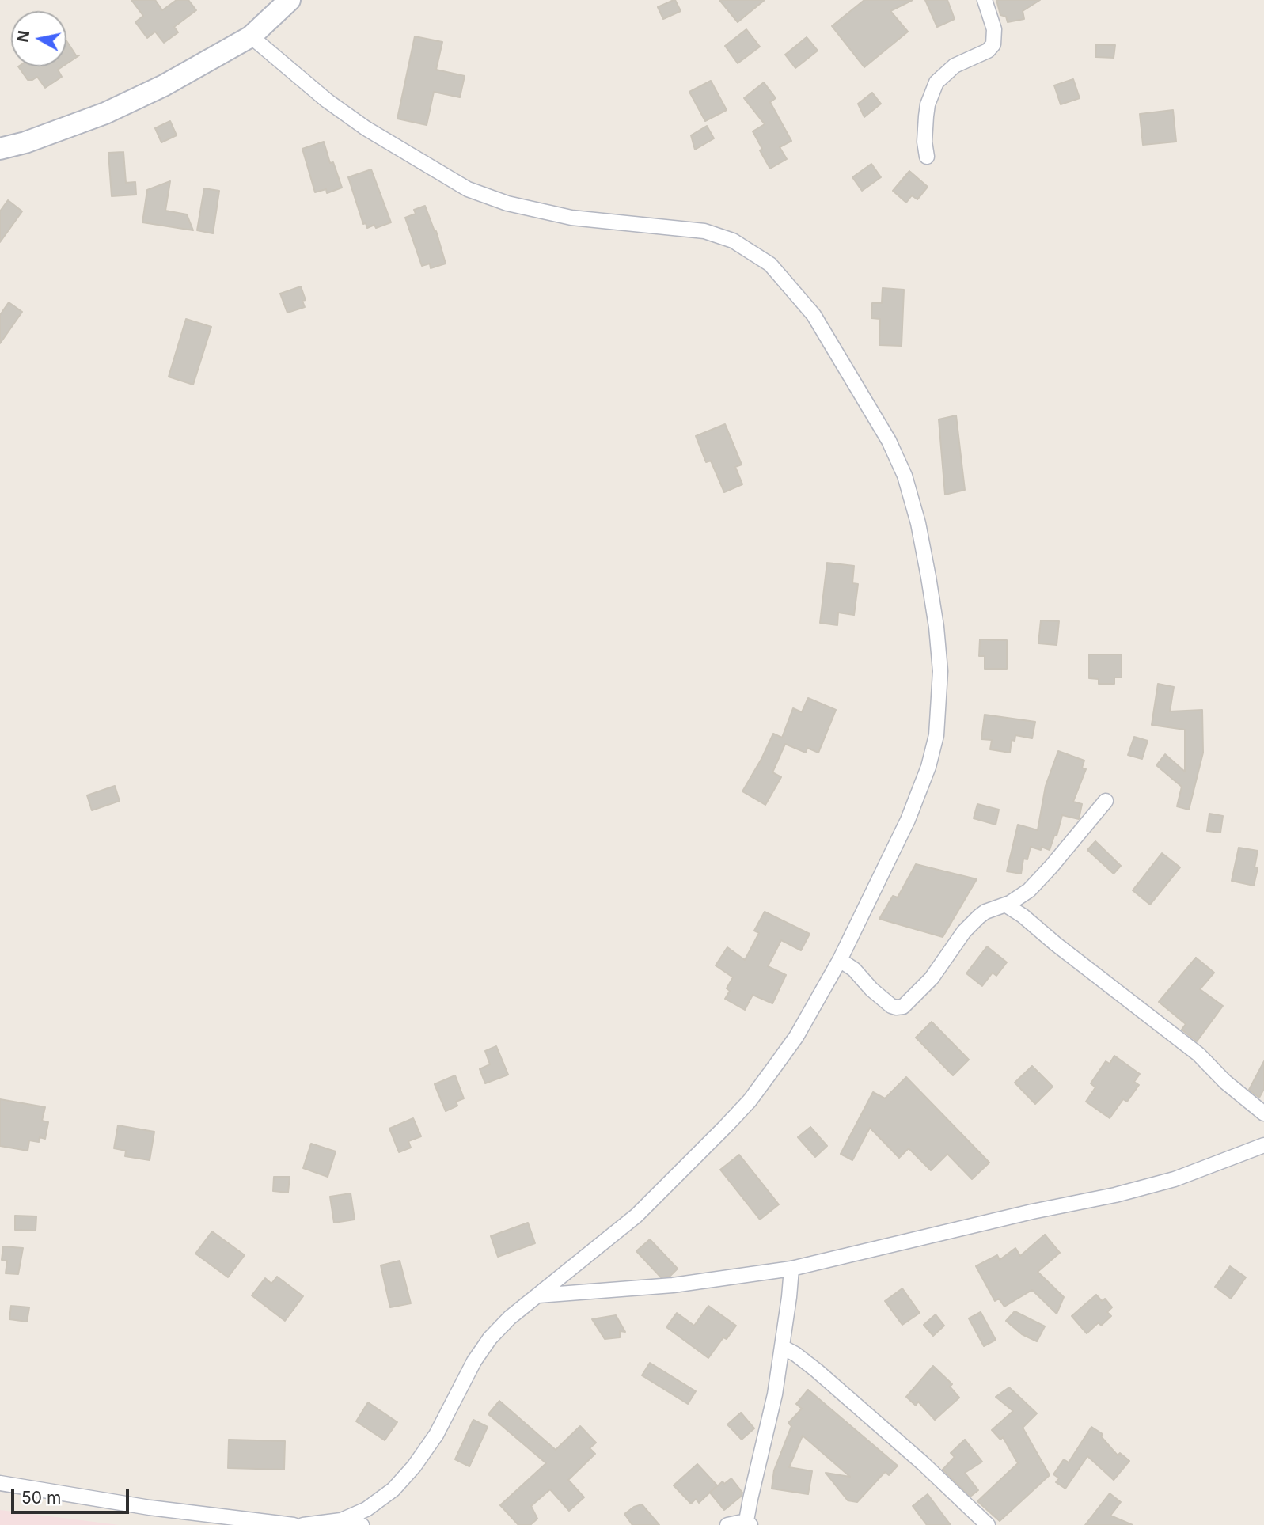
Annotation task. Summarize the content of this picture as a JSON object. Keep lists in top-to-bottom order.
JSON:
{
  "scale_bar": "50 m",
  "north": "left"
}
